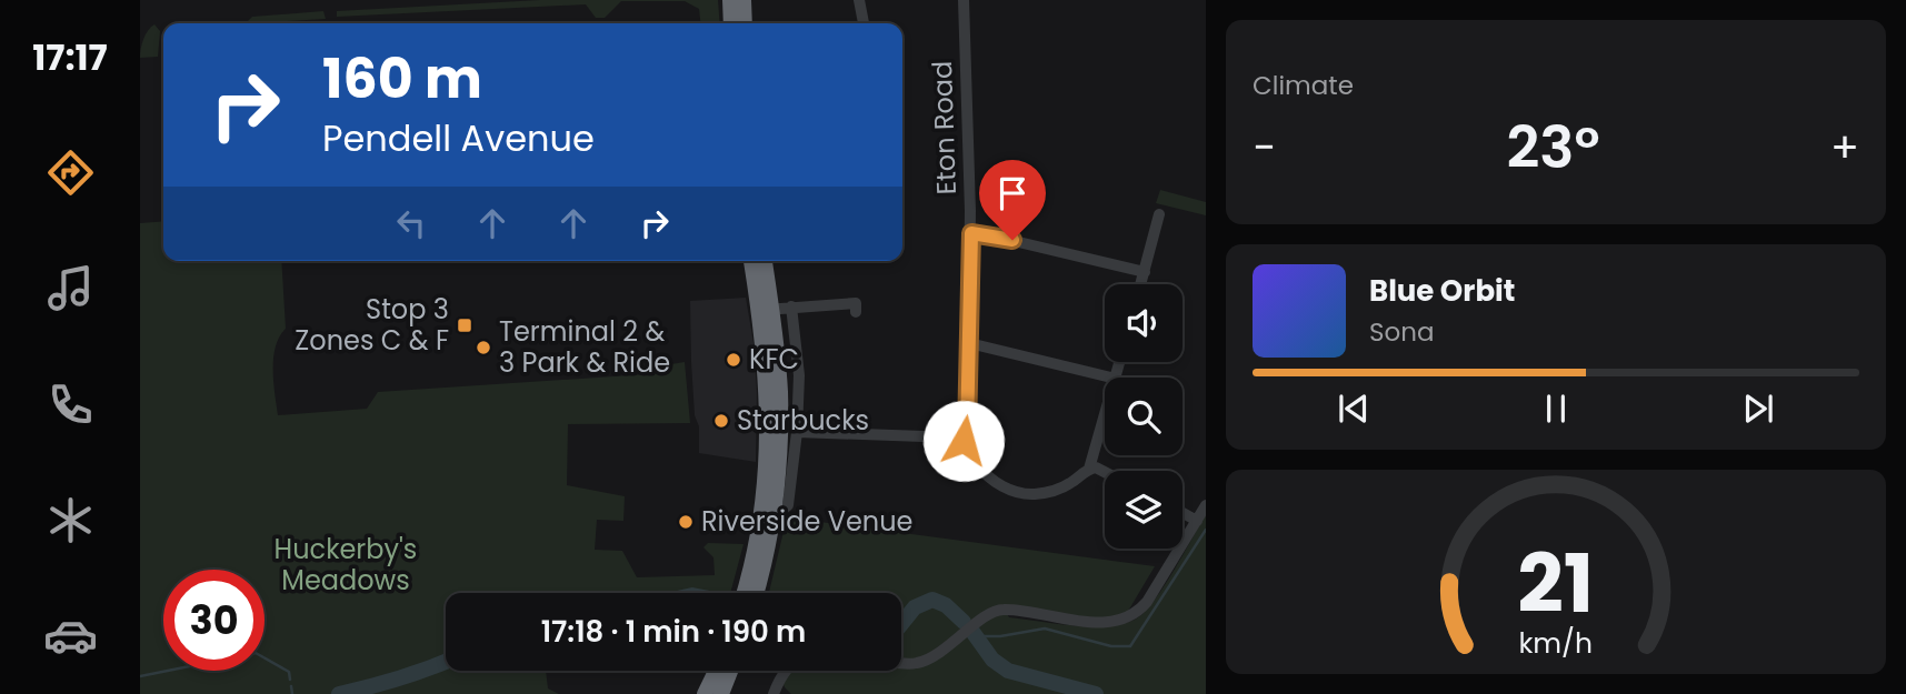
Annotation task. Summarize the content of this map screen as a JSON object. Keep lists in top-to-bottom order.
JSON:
{
  "streets": {
    "street": ["Eton Road"]
  },
  "parks": ["Huckerby's Meadows"],
  "places": {
    "transit": ["Stop 3 Zones C & F"],
    "other": [
      "Terminal 2 & 3 Park & Ride",
      "KFC",
      "Starbucks",
      "Riverside Venue"
    ]
  },
  "page": {
    "tabs": "17:17",
    "tile": "Climate",
    "turn": ["160 m", "Pendell Avenue"],
    "heat": ["−", "23°", "+"],
    "song": ["Blue Orbit", "Sona"],
    "limit": "30",
    "trip": "17:18 · 1 min · 190 m",
    "gauge": ["21", "km/h"]
  }
}
